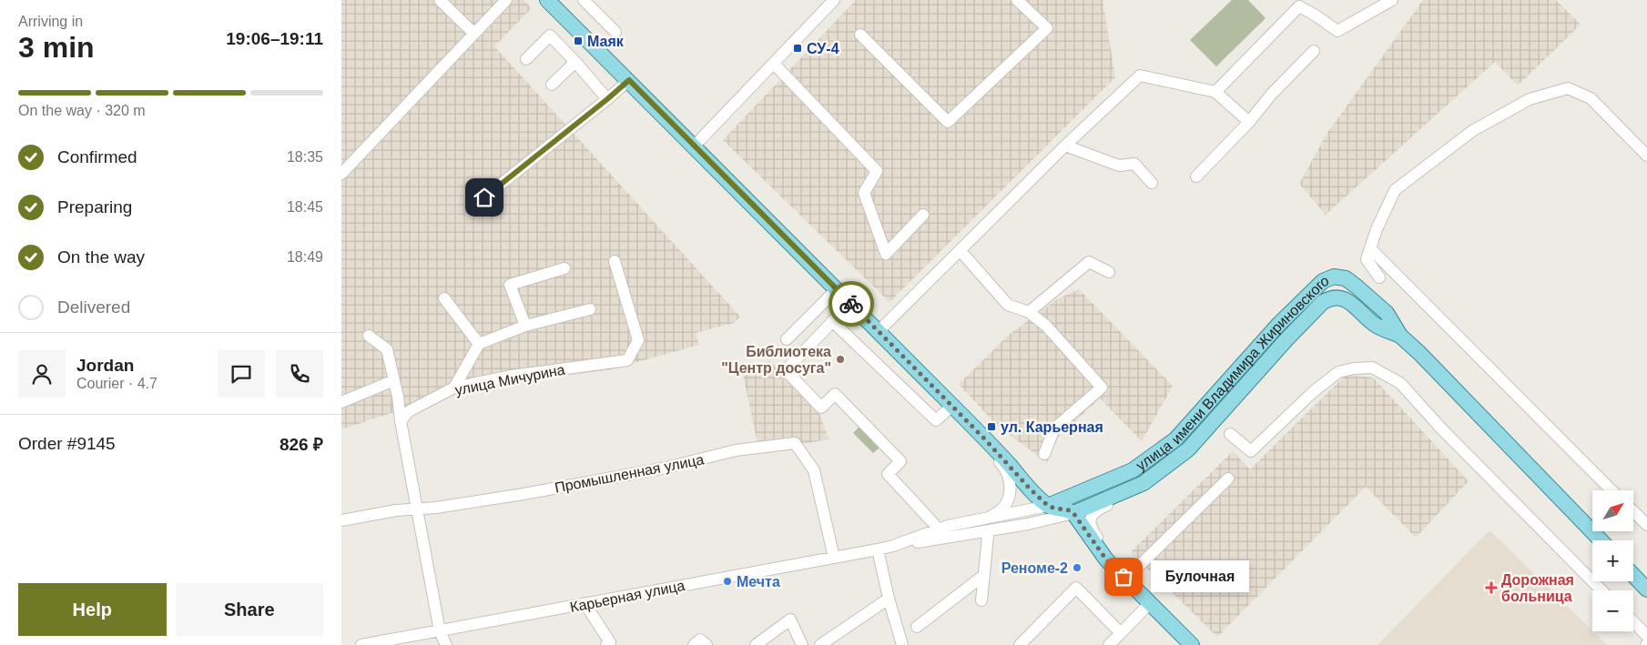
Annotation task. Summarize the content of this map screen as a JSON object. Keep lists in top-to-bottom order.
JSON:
{
  "streets": {
    "main road": ["улица имени Владимира Жириновского"],
    "street": ["улица Мичурина", "Промышленная улица", "Карьерная улица"]
  },
  "crossings": [
    ["улица имени Владимира Жириновского", "Карьерная улица"],
    ["Промышленная улица", "Карьерная улица"]
  ],
  "places": {
    "transit": ["Маяк", "СУ-4", "ул. Карьерная"],
    "other": [
      "Библиотека \"Центр досуга\"",
      "Реноме-2",
      "Булочная",
      "Мечта"
    ],
    "health": ["Дорожная больница"]
  },
  "north": "top right",
  "page": {
    "heading": ["3 min", "Arriving in", "19:06–19:11"],
    "panel": [
      "Jordan",
      "Courier · 4.7",
      "Order #9145",
      "826 ₽"
    ],
    "bar": "On the way · 320 m",
    "list": [
      ["Confirmed", "18:35"],
      ["Preparing", "18:45"],
      ["On the way", "18:49"],
      "Delivered"
    ],
    "map_buttons": ["+", "−"],
    "bubble": "Булочная",
    "buttons": ["Help", "Share"]
  }
}
